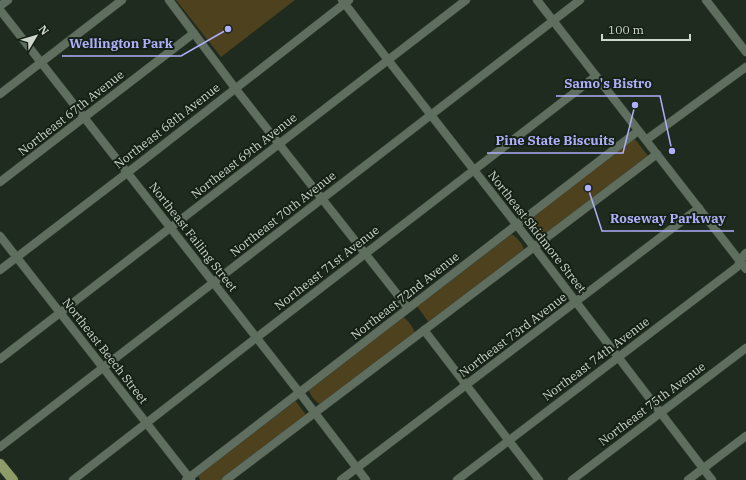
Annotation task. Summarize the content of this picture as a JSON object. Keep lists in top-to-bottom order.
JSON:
{
  "streets": {
    "street": [
      "Northeast 67th Avenue",
      "Northeast 68th Avenue",
      "Northeast 69th Avenue",
      "Northeast 70th Avenue",
      "Northeast Skidmore Street",
      "Northeast Failing Street",
      "Northeast 71st Avenue",
      "Northeast 72nd Avenue",
      "Northeast 73rd Avenue",
      "Northeast Beech Street",
      "Northeast 74th Avenue",
      "Northeast 75th Avenue"
    ]
  },
  "crossings": [
    ["Northeast 67th Avenue", "Northeast Failing Street"],
    ["Northeast 68th Avenue", "Northeast Skidmore Street"],
    ["Northeast 68th Avenue", "Northeast Failing Street"],
    ["Northeast 68th Avenue", "Northeast Beech Street"],
    ["Northeast 69th Avenue", "Northeast Skidmore Street"],
    ["Northeast 69th Avenue", "Northeast Failing Street"],
    ["Northeast 69th Avenue", "Northeast Beech Street"],
    ["Northeast 70th Avenue", "Northeast Skidmore Street"],
    ["Northeast 70th Avenue", "Northeast Failing Street"],
    ["Northeast 70th Avenue", "Northeast Beech Street"],
    ["Northeast Skidmore Street", "Northeast 71st Avenue"],
    ["Northeast Skidmore Street", "Northeast 72nd Avenue"],
    ["Northeast Skidmore Street", "Northeast 73rd Avenue"],
    ["Northeast Skidmore Street", "Northeast 74th Avenue"],
    ["Northeast Skidmore Street", "Northeast 75th Avenue"],
    ["Northeast Failing Street", "Northeast 71st Avenue"],
    ["Northeast Failing Street", "Northeast 72nd Avenue"],
    ["Northeast Failing Street", "Northeast 73rd Avenue"],
    ["Northeast 71st Avenue", "Northeast Beech Street"],
    ["Northeast 72nd Avenue", "Northeast Beech Street"]
  ],
  "places": [
    "Wellington Park",
    "Pine State Biscuits",
    "Samo's Bistro",
    "Roseway Parkway"
  ],
  "scale_bar": "100 m",
  "north": "top right"
}
